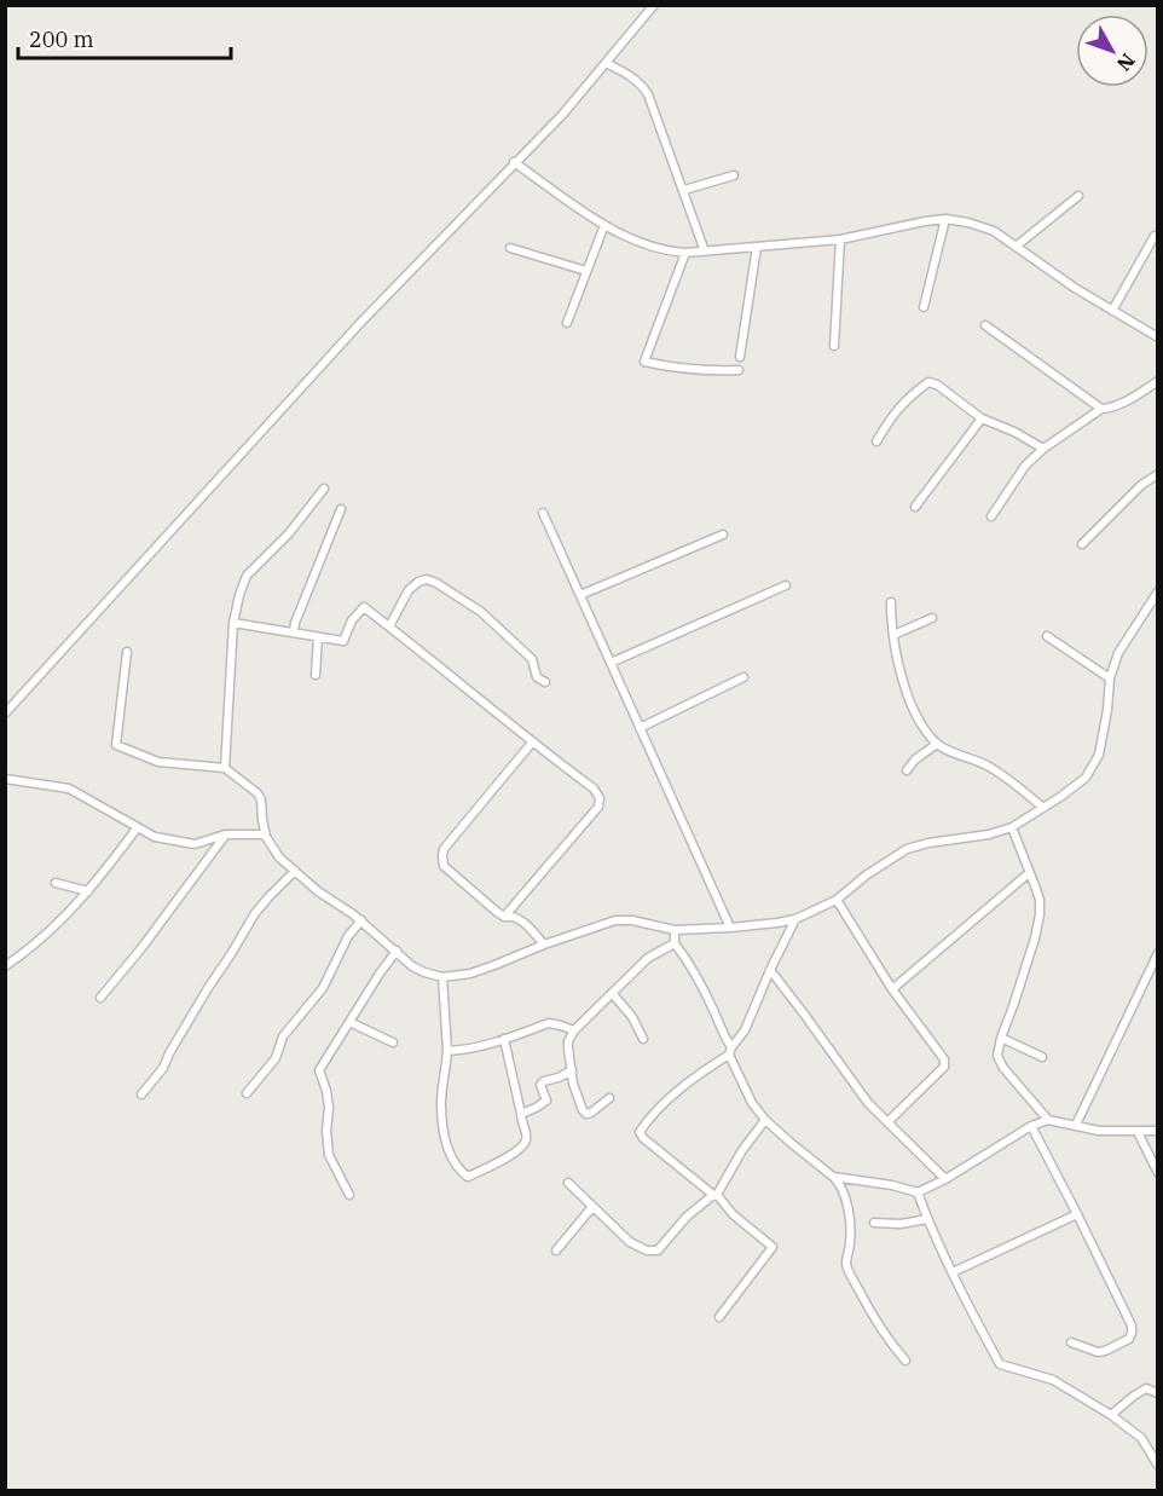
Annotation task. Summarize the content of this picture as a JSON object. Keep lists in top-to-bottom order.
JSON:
{
  "scale_bar": "200 m",
  "north": "bottom right"
}
